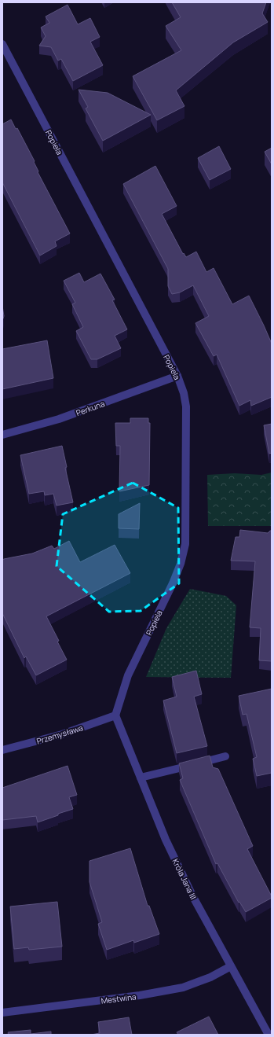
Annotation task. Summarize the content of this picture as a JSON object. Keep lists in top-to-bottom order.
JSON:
{
  "streets": {
    "street": [
      "Popiela",
      "Perkuna",
      "Przemysława",
      "Króla Jana III",
      "Mestwina"
    ]
  },
  "crossings": [
    ["Popiela", "Perkuna"],
    ["Popiela", "Przemysława"],
    ["Popiela", "Króla Jana III"],
    ["Przemysława", "Króla Jana III"],
    ["Króla Jana III", "Mestwina"]
  ]
}
